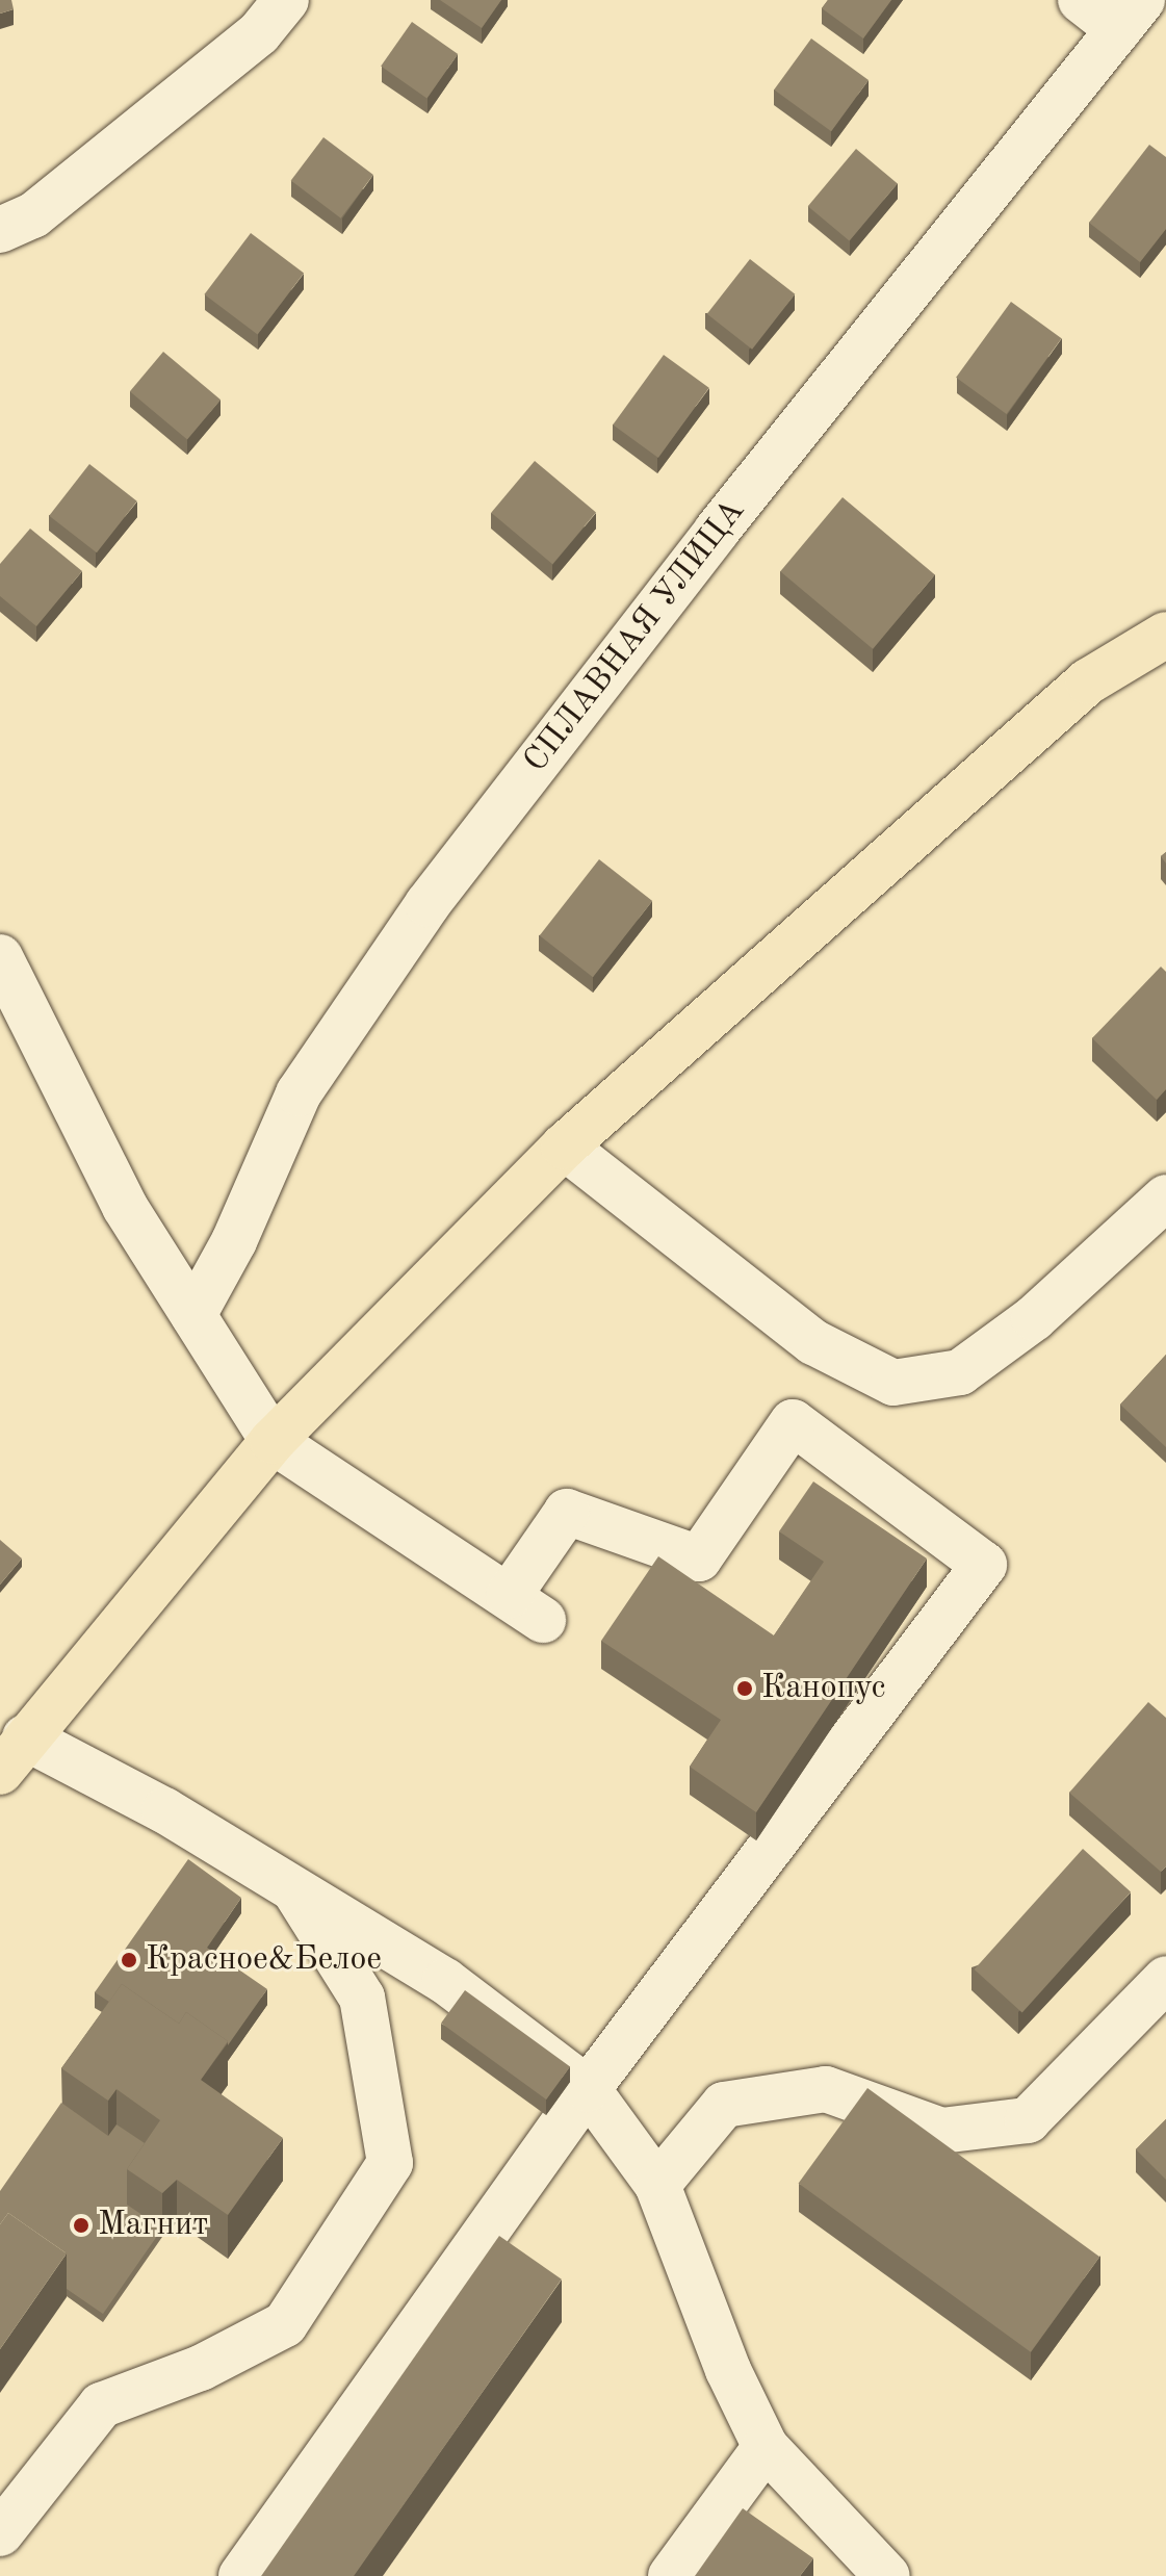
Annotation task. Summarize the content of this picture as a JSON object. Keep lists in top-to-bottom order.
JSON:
{
  "streets": {
    "street": ["СПЛАВНАЯ УЛИЦА"]
  },
  "places": ["Канопус", "Красное&Белое", "Магнит"]
}
